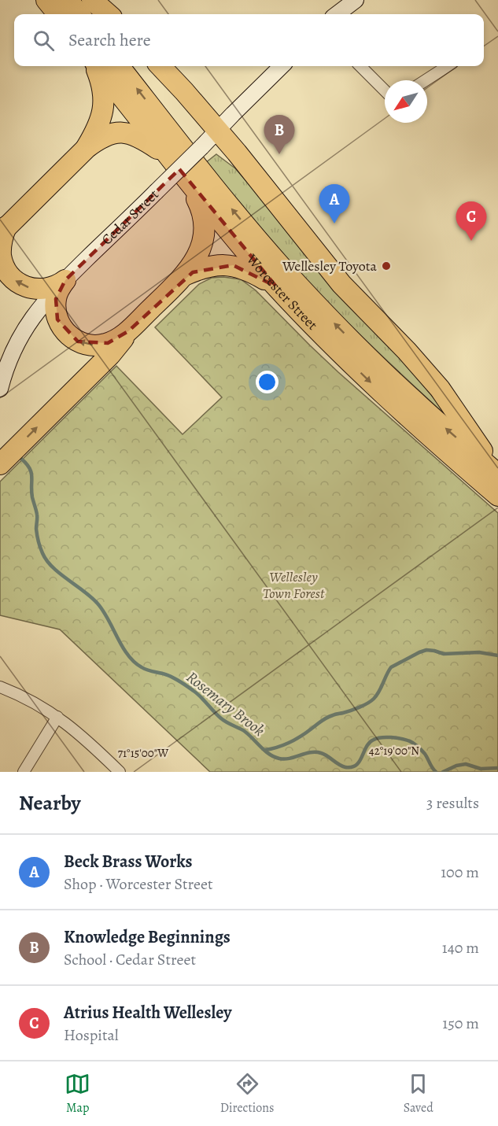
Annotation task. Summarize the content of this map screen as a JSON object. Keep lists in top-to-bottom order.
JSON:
{
  "streets": {
    "highway": ["Worcester Street"],
    "main road": ["Cedar Street"]
  },
  "water": ["Rosemary Brook"],
  "parks": ["Wellesley Town Forest"],
  "places": ["Wellesley Toyota"],
  "north": "bottom left",
  "page": {
    "search": "Search here",
    "pins": ["B", "A", "C"],
    "heading": ["Nearby", "3 results"],
    "list": [
      {
        "mark": "A",
        "name": "Beck Brass Works",
        "note": "Shop · Worcester Street",
        "value": "100 m"
      },
      {
        "mark": "B",
        "name": "Knowledge Beginnings",
        "note": "School · Cedar Street",
        "value": "140 m"
      },
      {
        "mark": "C",
        "name": "Atrius Health Wellesley",
        "note": "Hospital",
        "value": "150 m"
      }
    ],
    "nav": ["Map", "Directions", "Saved"]
  },
  "coordinates": ["42°19'00\"N", "71°15'00\"W"]
}
